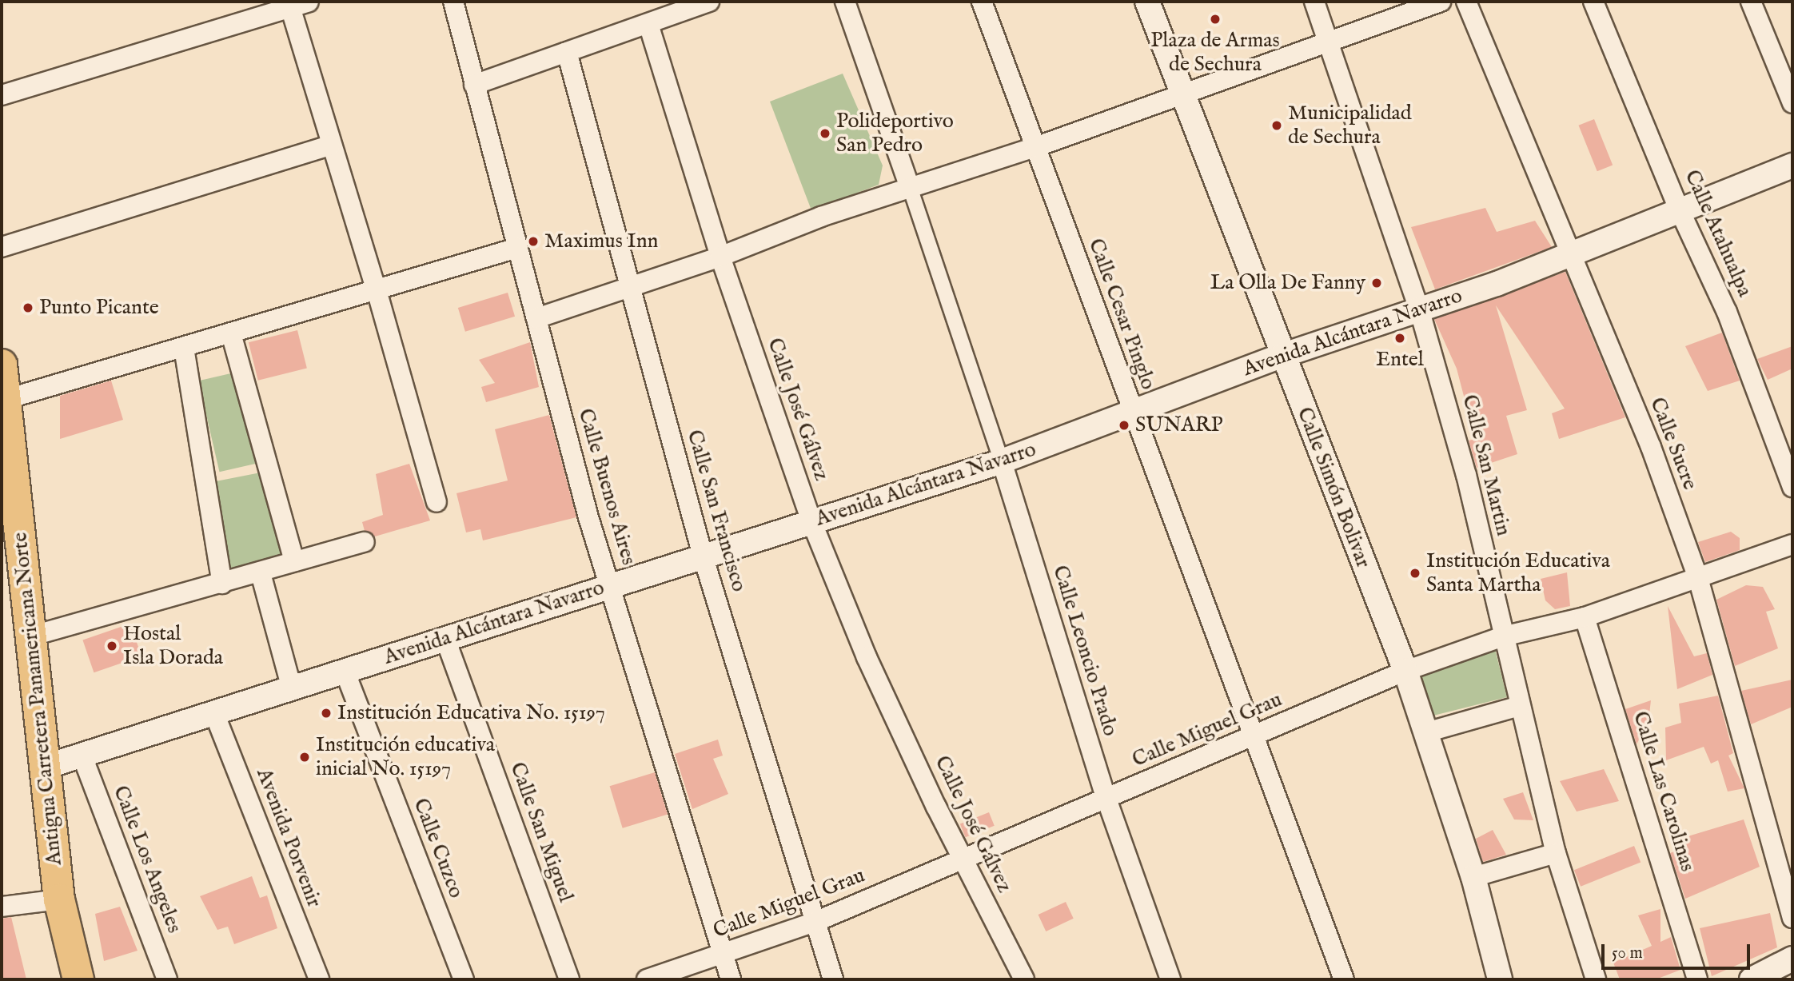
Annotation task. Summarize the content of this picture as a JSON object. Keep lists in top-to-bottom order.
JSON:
{
  "streets": {
    "main road": ["Antigua Carretera Panamericana Norte"],
    "street": [
      "Calle Atahualpa",
      "Calle Cesar Pinglo",
      "Avenida Alcántara Navarro",
      "Calle José Gálvez",
      "Calle Sucre",
      "Calle San Martin",
      "Calle Buenos Aires",
      "Calle Simón Bolivar",
      "Calle San Francisco",
      "Calle Leoncio Prado",
      "Calle Miguel Grau",
      "Calle Las Carolinas",
      "Calle San Miguel",
      "Avenida Porvenir",
      "Calle Cuzco",
      "Calle Los Angeles"
    ]
  },
  "crossings": [
    ["Calle Atahualpa", "Avenida Alcántara Navarro"],
    ["Calle Cesar Pinglo", "Avenida Alcántara Navarro"],
    ["Calle Cesar Pinglo", "Calle Miguel Grau"],
    ["Avenida Alcántara Navarro", "Calle José Gálvez"],
    ["Avenida Alcántara Navarro", "Calle Sucre"],
    ["Avenida Alcántara Navarro", "Calle San Martin"],
    ["Avenida Alcántara Navarro", "Calle Buenos Aires"],
    ["Avenida Alcántara Navarro", "Calle Simón Bolivar"],
    ["Avenida Alcántara Navarro", "Calle San Francisco"],
    ["Avenida Alcántara Navarro", "Calle Leoncio Prado"],
    ["Avenida Alcántara Navarro", "Antigua Carretera Panamericana Norte"],
    ["Avenida Alcántara Navarro", "Calle San Miguel"],
    ["Avenida Alcántara Navarro", "Avenida Porvenir"],
    ["Avenida Alcántara Navarro", "Calle Cuzco"],
    ["Avenida Alcántara Navarro", "Calle Los Angeles"],
    ["Calle José Gálvez", "Calle Miguel Grau"],
    ["Calle Sucre", "Calle Miguel Grau"],
    ["Calle San Martin", "Calle Miguel Grau"],
    ["Calle Buenos Aires", "Calle Miguel Grau"],
    ["Calle Simón Bolivar", "Calle Miguel Grau"],
    ["Calle San Francisco", "Calle Miguel Grau"],
    ["Calle Leoncio Prado", "Calle Miguel Grau"],
    ["Calle Miguel Grau", "Calle Las Carolinas"]
  ],
  "places": [
    "Plaza de Armas de Sechura",
    "Municipalidad de Sechura",
    "Polideportivo San Pedro",
    "Maximus Inn",
    "La Olla De Fanny",
    "Punto Picante",
    "Entel",
    "SUNARP",
    "Institución Educativa Santa Martha",
    "Hostal Isla Dorada",
    "Institución Educativa No. 15197",
    "Institución educativa inicial No. 15197"
  ],
  "scale_bar": "50 m"
}
